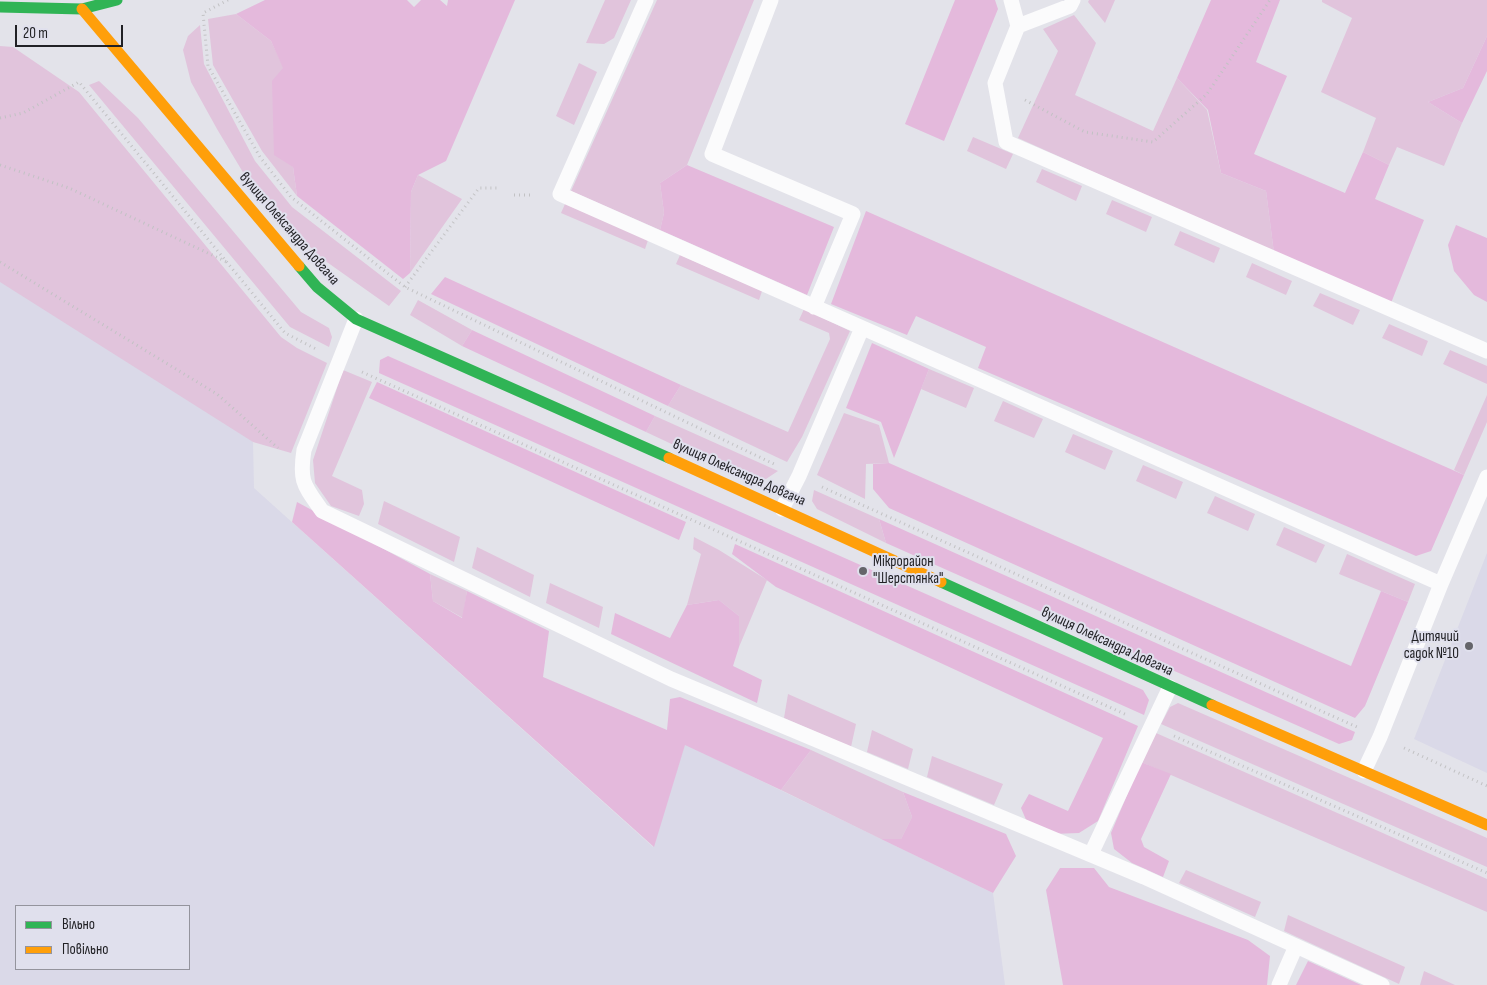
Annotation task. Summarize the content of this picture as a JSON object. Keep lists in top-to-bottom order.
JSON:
{
  "streets": {
    "street": ["вулиця Олександра Довгача"]
  },
  "places": ["Мікрорайон \"Шерстянка\"", "Дитячий садок №10"],
  "legend": ["Вільно", "Повільно"],
  "scale_bar": "20 m"
}
